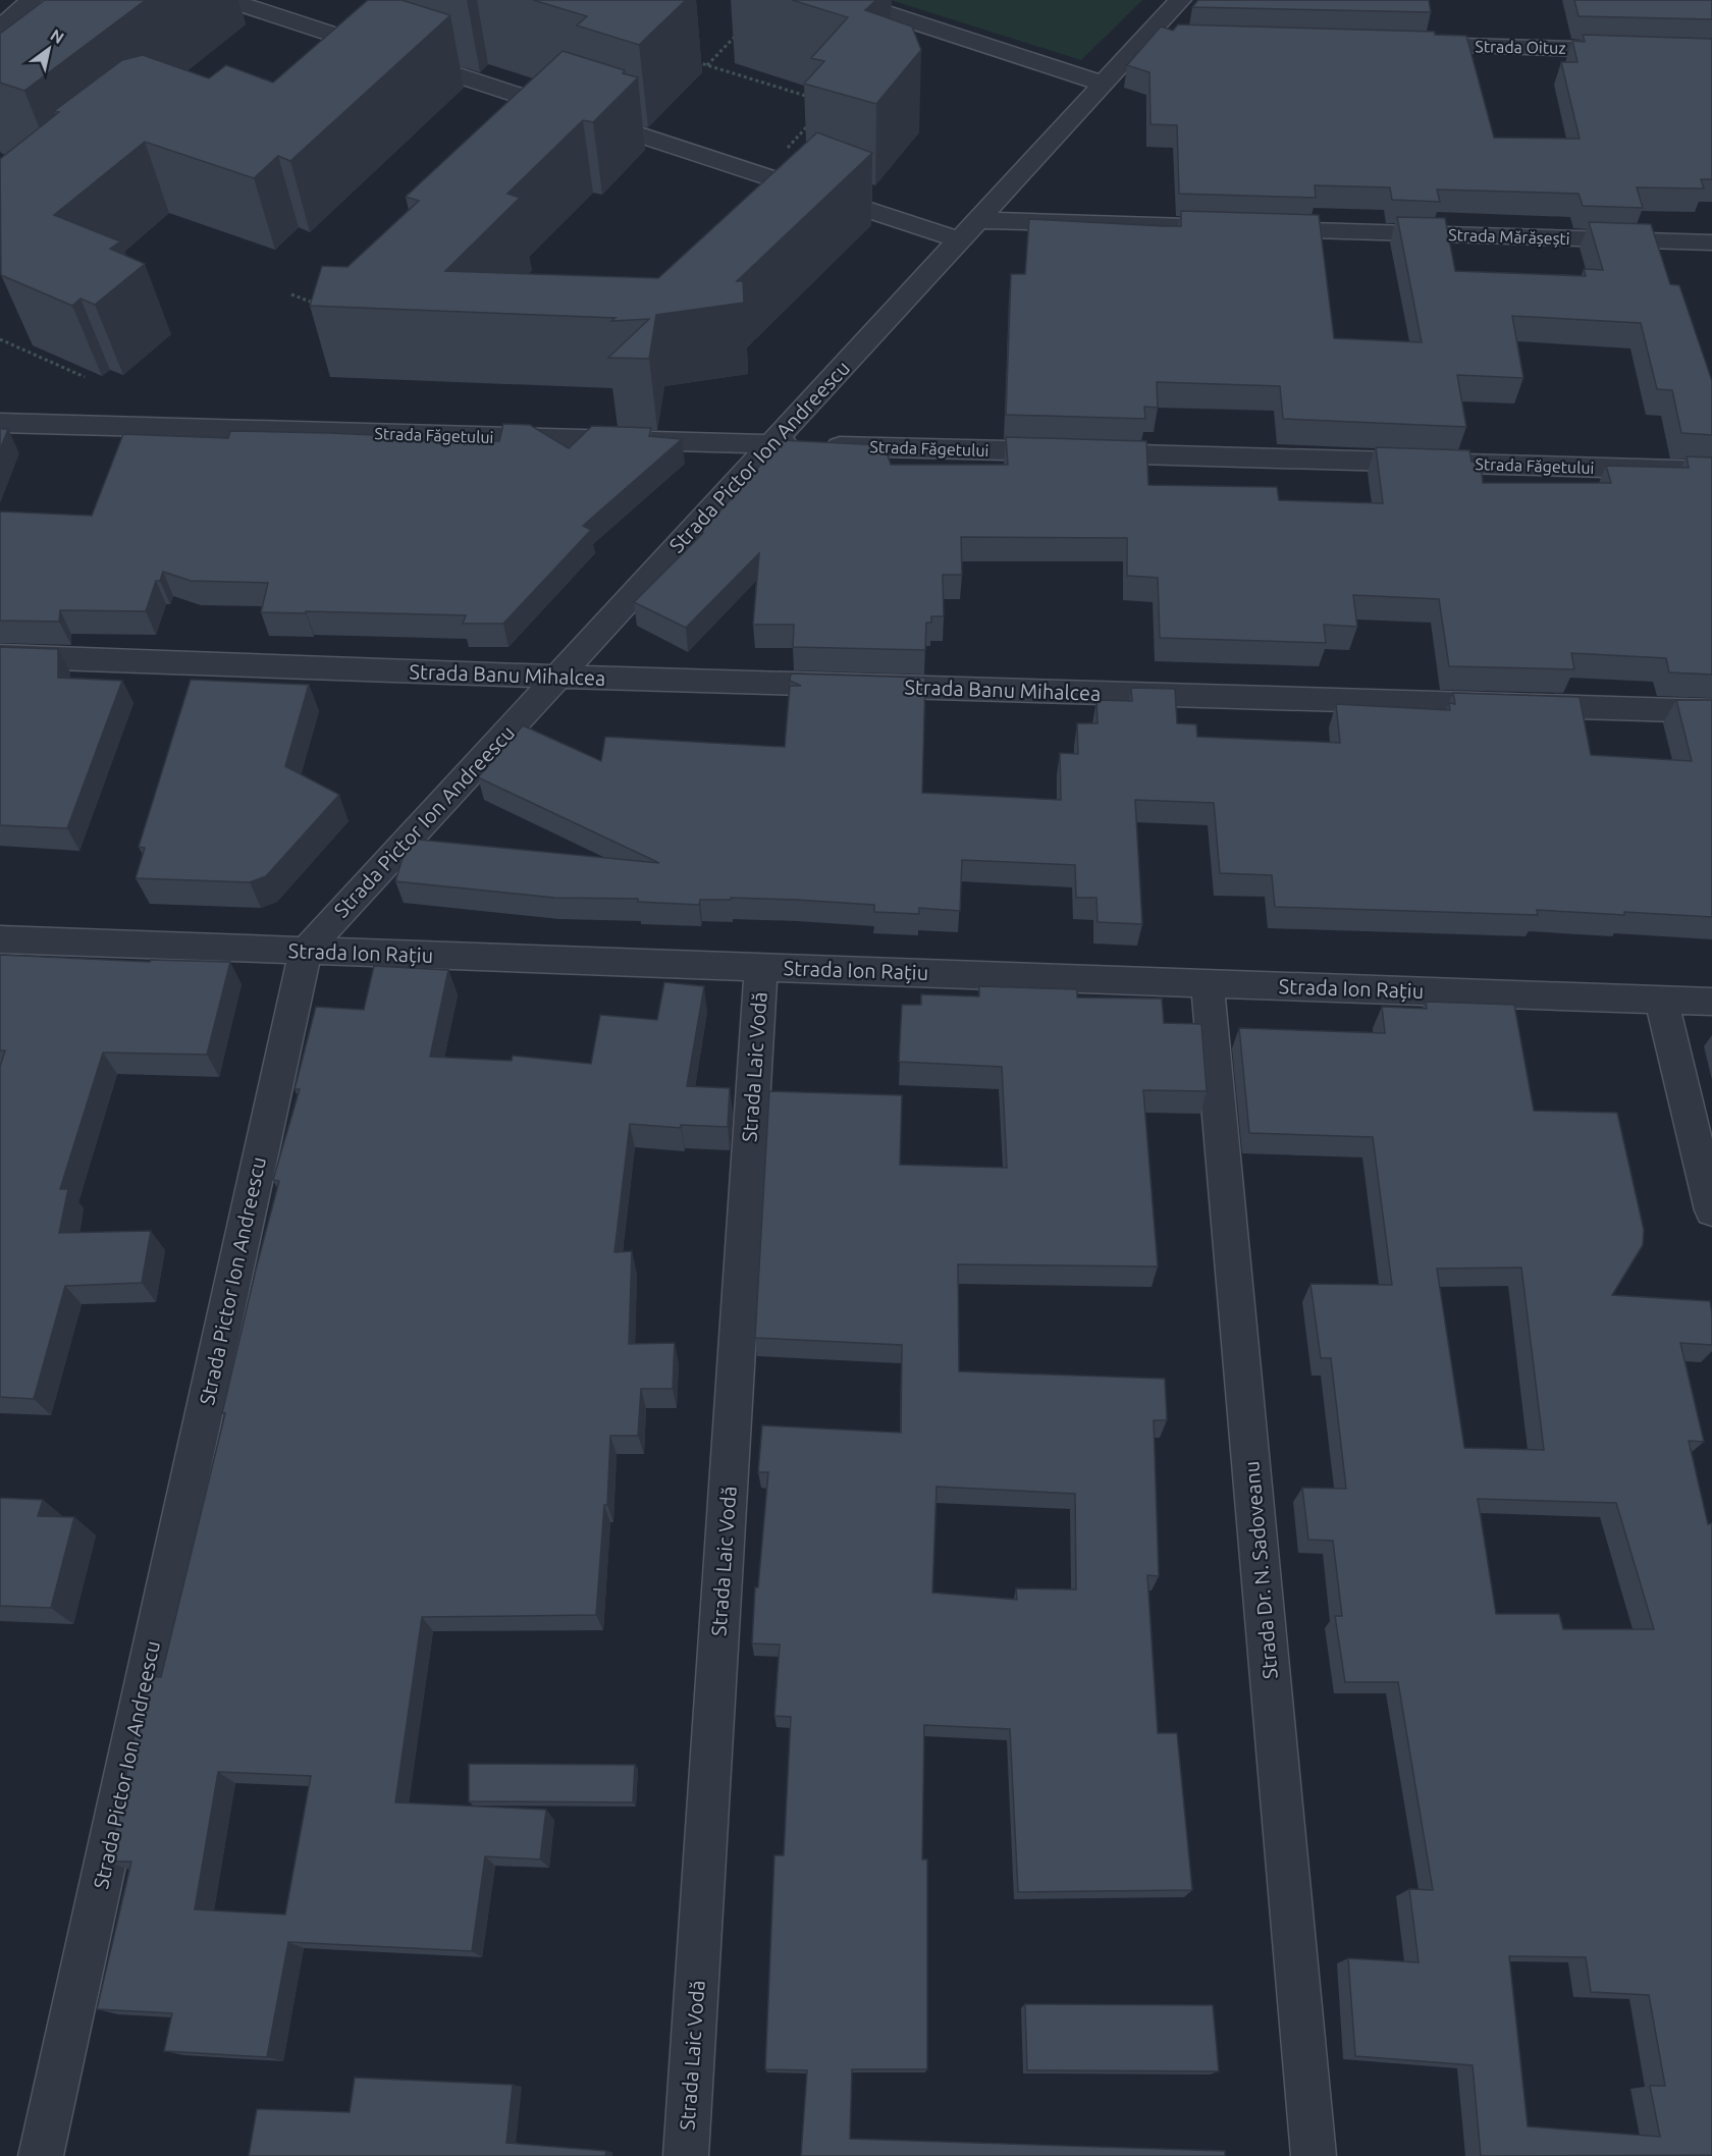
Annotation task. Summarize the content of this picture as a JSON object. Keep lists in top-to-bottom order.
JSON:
{
  "streets": {
    "street": [
      "Strada Oituz",
      "Strada Mărășești",
      "Strada Făgetului",
      "Strada Pictor Ion Andreescu",
      "Strada Banu Mihalcea",
      "Strada Ion Rațiu",
      "Strada Laic Vodă",
      "Strada Dr. N. Sadoveanu"
    ]
  },
  "crossings": [
    ["Strada Mărășești", "Strada Pictor Ion Andreescu"],
    ["Strada Făgetului", "Strada Pictor Ion Andreescu"],
    ["Strada Pictor Ion Andreescu", "Strada Banu Mihalcea"],
    ["Strada Pictor Ion Andreescu", "Strada Ion Rațiu"],
    ["Strada Ion Rațiu", "Strada Laic Vodă"],
    ["Strada Ion Rațiu", "Strada Dr. N. Sadoveanu"]
  ],
  "north": "top right"
}
